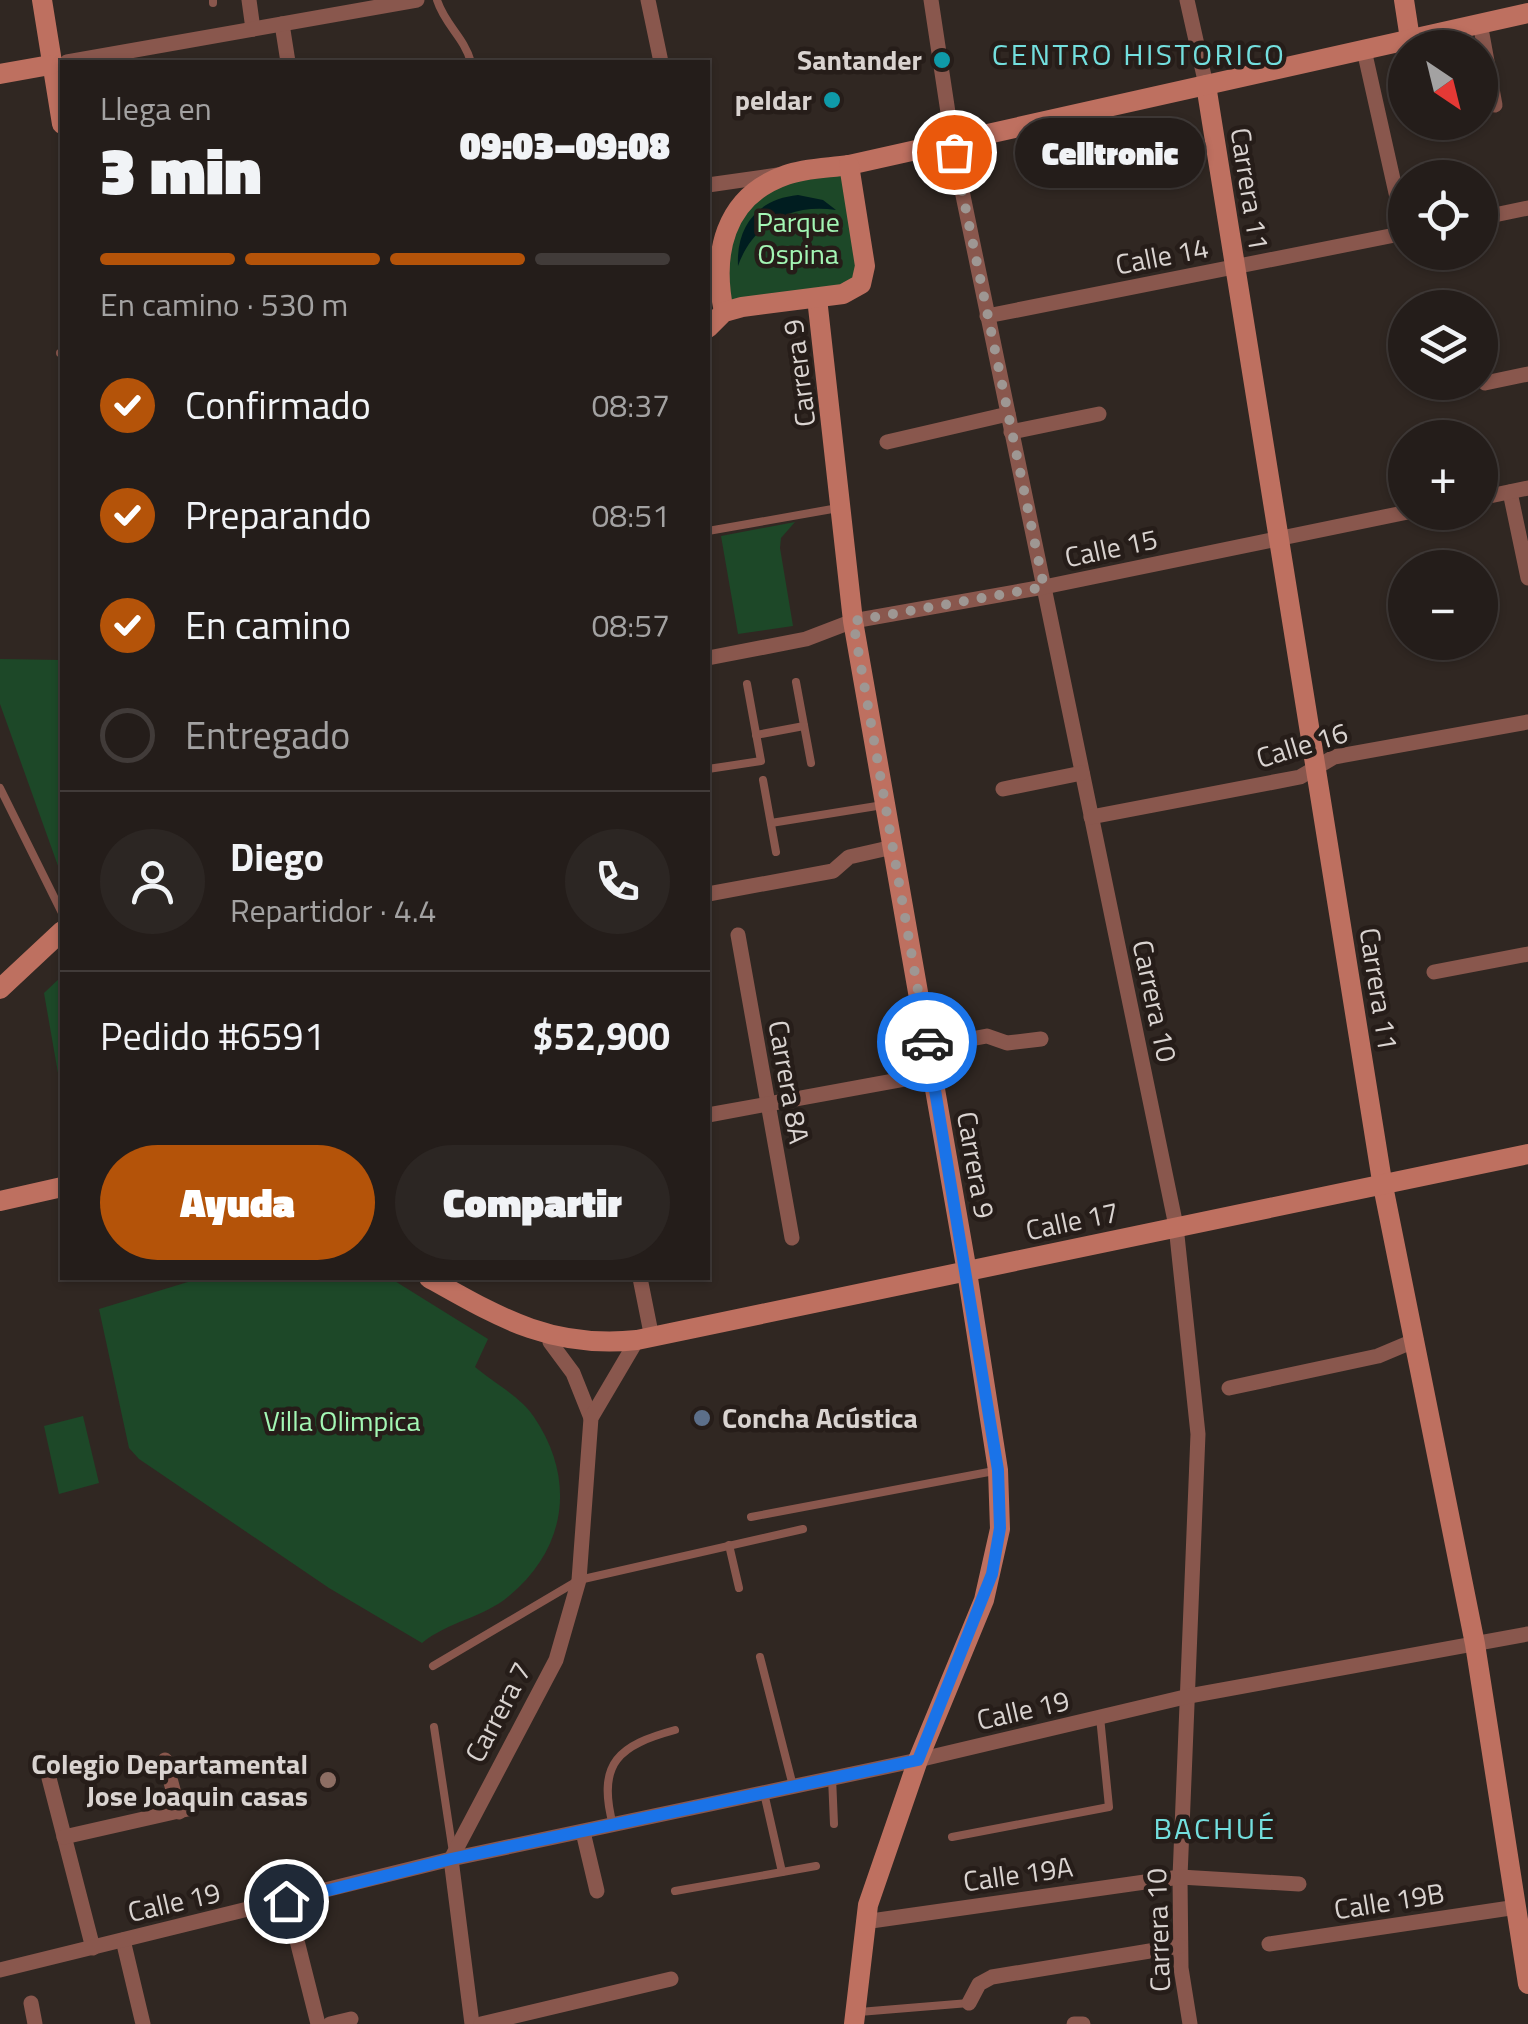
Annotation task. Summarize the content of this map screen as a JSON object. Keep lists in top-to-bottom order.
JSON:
{
  "streets": {
    "main road": ["Carrera 11", "Carrera 9", "Calle 17"],
    "street": [
      "Calle 14",
      "Calle 15",
      "Calle 16",
      "Carrera 10",
      "Carrera 8A",
      "Calle 19",
      "Carrera 7",
      "Calle 19A",
      "Calle 19B"
    ]
  },
  "crossings": [
    ["Carrera 11", "Calle 14"],
    ["Carrera 11", "Calle 15"],
    ["Carrera 11", "Calle 16"],
    ["Carrera 11", "Calle 17"],
    ["Carrera 11", "Calle 19"],
    ["Carrera 11", "Calle 19B"],
    ["Calle 14", "Carrera 10"],
    ["Carrera 9", "Calle 15"],
    ["Carrera 9", "Calle 17"],
    ["Carrera 9", "Calle 19"],
    ["Carrera 9", "Calle 19A"],
    ["Calle 15", "Carrera 10"],
    ["Calle 16", "Carrera 10"],
    ["Carrera 10", "Calle 17"],
    ["Carrera 10", "Calle 19"],
    ["Carrera 10", "Calle 19A"],
    ["Calle 17", "Carrera 7"],
    ["Calle 19", "Carrera 7"]
  ],
  "districts": ["CENTRO HISTORICO", "BACHUÉ"],
  "parks": ["Parque Ospina", "Villa Olimpica"],
  "places": [
    "Santander",
    "peldar",
    "Celltronic",
    "Concha Acústica",
    "Colegio Departamental Jose Joaquin casas"
  ],
  "north": "bottom right",
  "page": {
    "map_buttons": ["+", "−"],
    "heading": ["3 min", "Llega en", "09:03–09:08"],
    "panel": [
      "Diego",
      "Repartidor · 4.4",
      "Pedido #6591",
      "$52,900"
    ],
    "bubble": "Celltronic",
    "bar": "En camino · 530 m",
    "list": [
      ["Confirmado", "08:37"],
      ["Preparando", "08:51"],
      ["En camino", "08:57"],
      "Entregado"
    ],
    "buttons": ["Ayuda", "Compartir"]
  }
}
